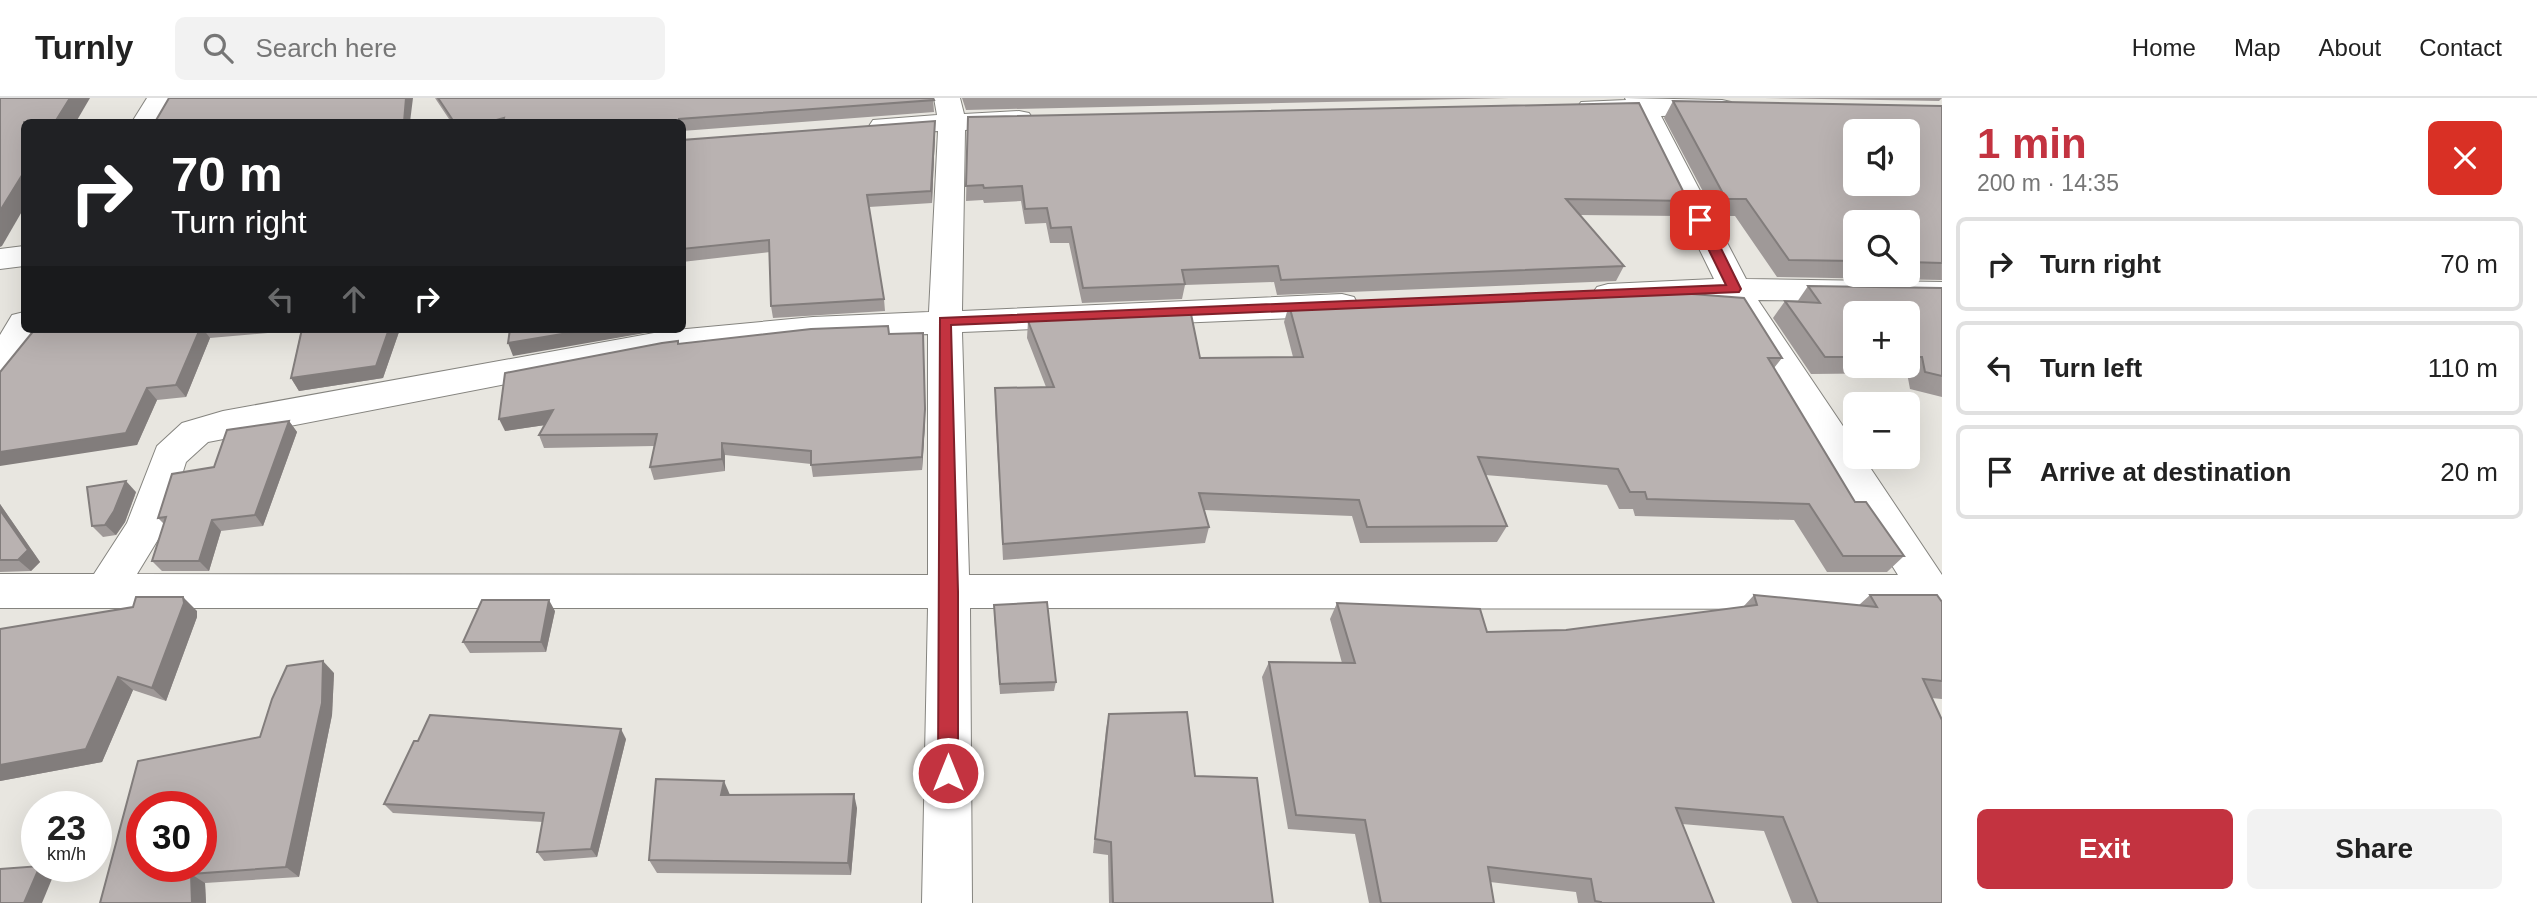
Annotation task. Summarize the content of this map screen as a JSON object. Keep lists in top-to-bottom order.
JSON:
{
  "page": {
    "header": "Turnly",
    "search": "Search here",
    "nav": [
      "Home",
      "Map",
      "About",
      "Contact"
    ],
    "heading": ["1 min", "200 m · 14:35"],
    "map_buttons": ["+", "−"],
    "turn": ["70 m", "Turn right"],
    "list": [
      {
        "name": "Turn right",
        "value": "70 m"
      },
      {
        "name": "Turn left",
        "value": "110 m"
      },
      {
        "name": "Arrive at destination",
        "value": "20 m"
      }
    ],
    "speed": "23 km/h",
    "limit": "30",
    "buttons": ["Exit", "Share"]
  }
}
